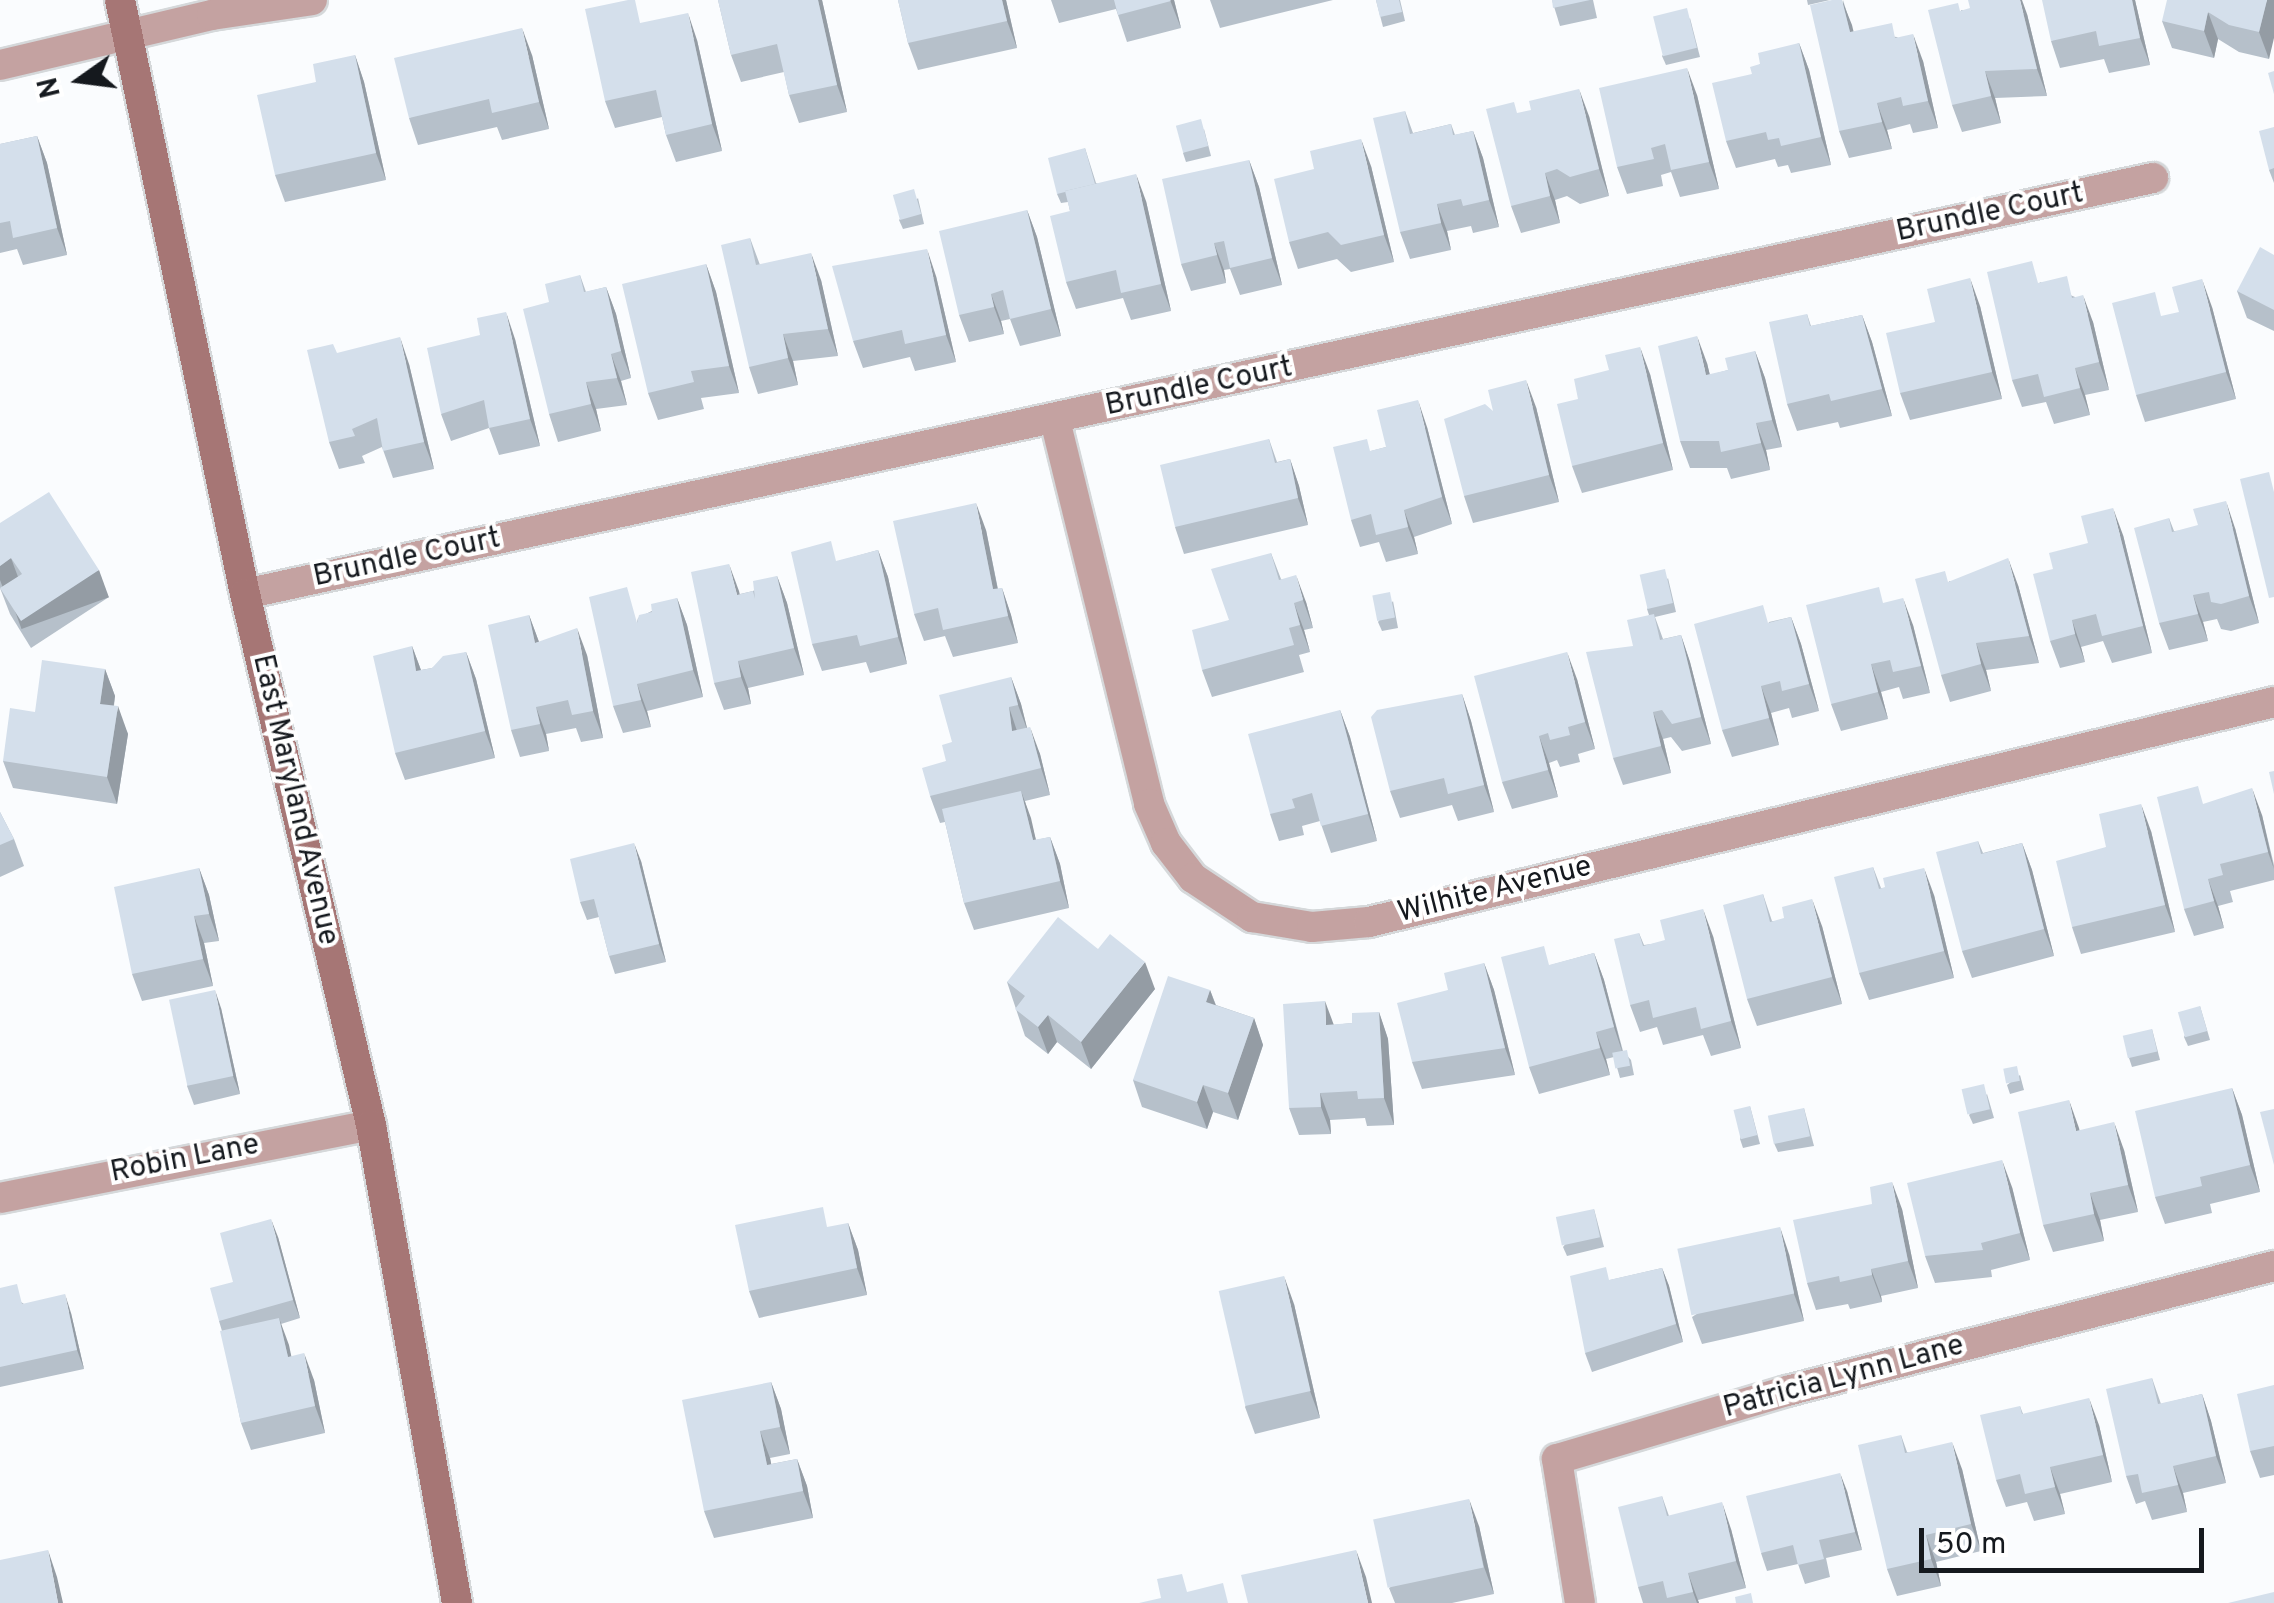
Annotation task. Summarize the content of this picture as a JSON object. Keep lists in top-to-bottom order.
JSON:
{
  "streets": {
    "street": [
      "Brundle Court",
      "East Maryland Avenue",
      "Wilhite Avenue",
      "Robin Lane",
      "Patricia Lynn Lane"
    ]
  },
  "crossings": [
    ["Brundle Court", "East Maryland Avenue"],
    ["Brundle Court", "Wilhite Avenue"],
    ["East Maryland Avenue", "Robin Lane"]
  ],
  "scale_bar": "50 m",
  "north": "left"
}
